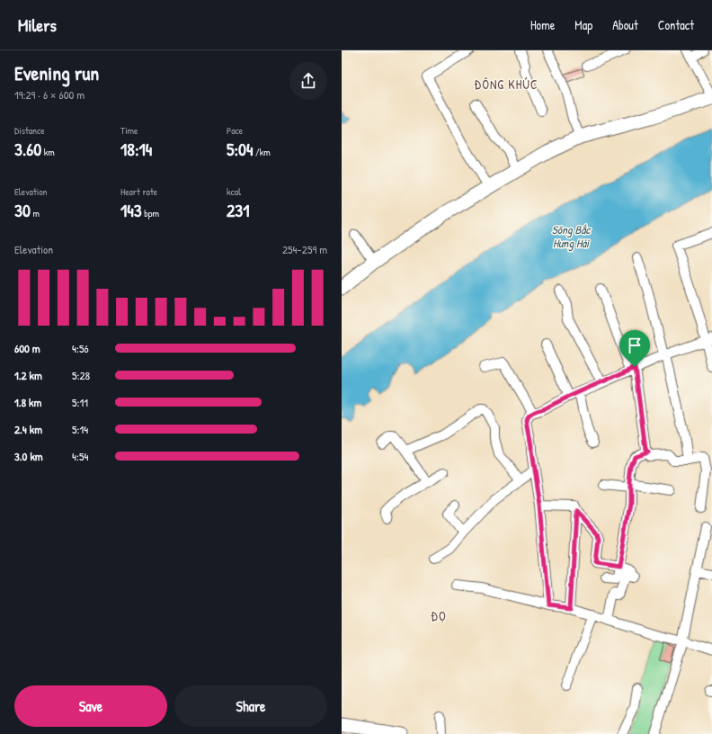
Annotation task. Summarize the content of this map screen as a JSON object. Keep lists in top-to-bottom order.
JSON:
{
  "districts": ["ĐÔNG KHÚC", "ĐỌ"],
  "water": ["Sông Bắc Hưng Hải"],
  "page": {
    "header": "Milers",
    "nav": [
      "Home",
      "Map",
      "About",
      "Contact"
    ],
    "heading": ["Evening run", "19:29 · 6 × 600 m"],
    "stats": [
      ["Distance", "3.60 km"],
      ["Time", "18:14"],
      ["Pace", "5:04 /km"],
      ["Elevation", "30 m"],
      ["Heart rate", "143 bpm"],
      ["kcal", "231"]
    ],
    "chart": ["Elevation", "254–259 m"],
    "list": [
      {
        "name": "600 m",
        "note": "4:56"
      },
      {
        "name": "1.2 km",
        "note": "5:28"
      },
      {
        "name": "1.8 km",
        "note": "5:11"
      },
      {
        "name": "2.4 km",
        "note": "5:14"
      },
      {
        "name": "3.0 km",
        "note": "4:54"
      }
    ],
    "buttons": ["Save", "Share"]
  }
}
